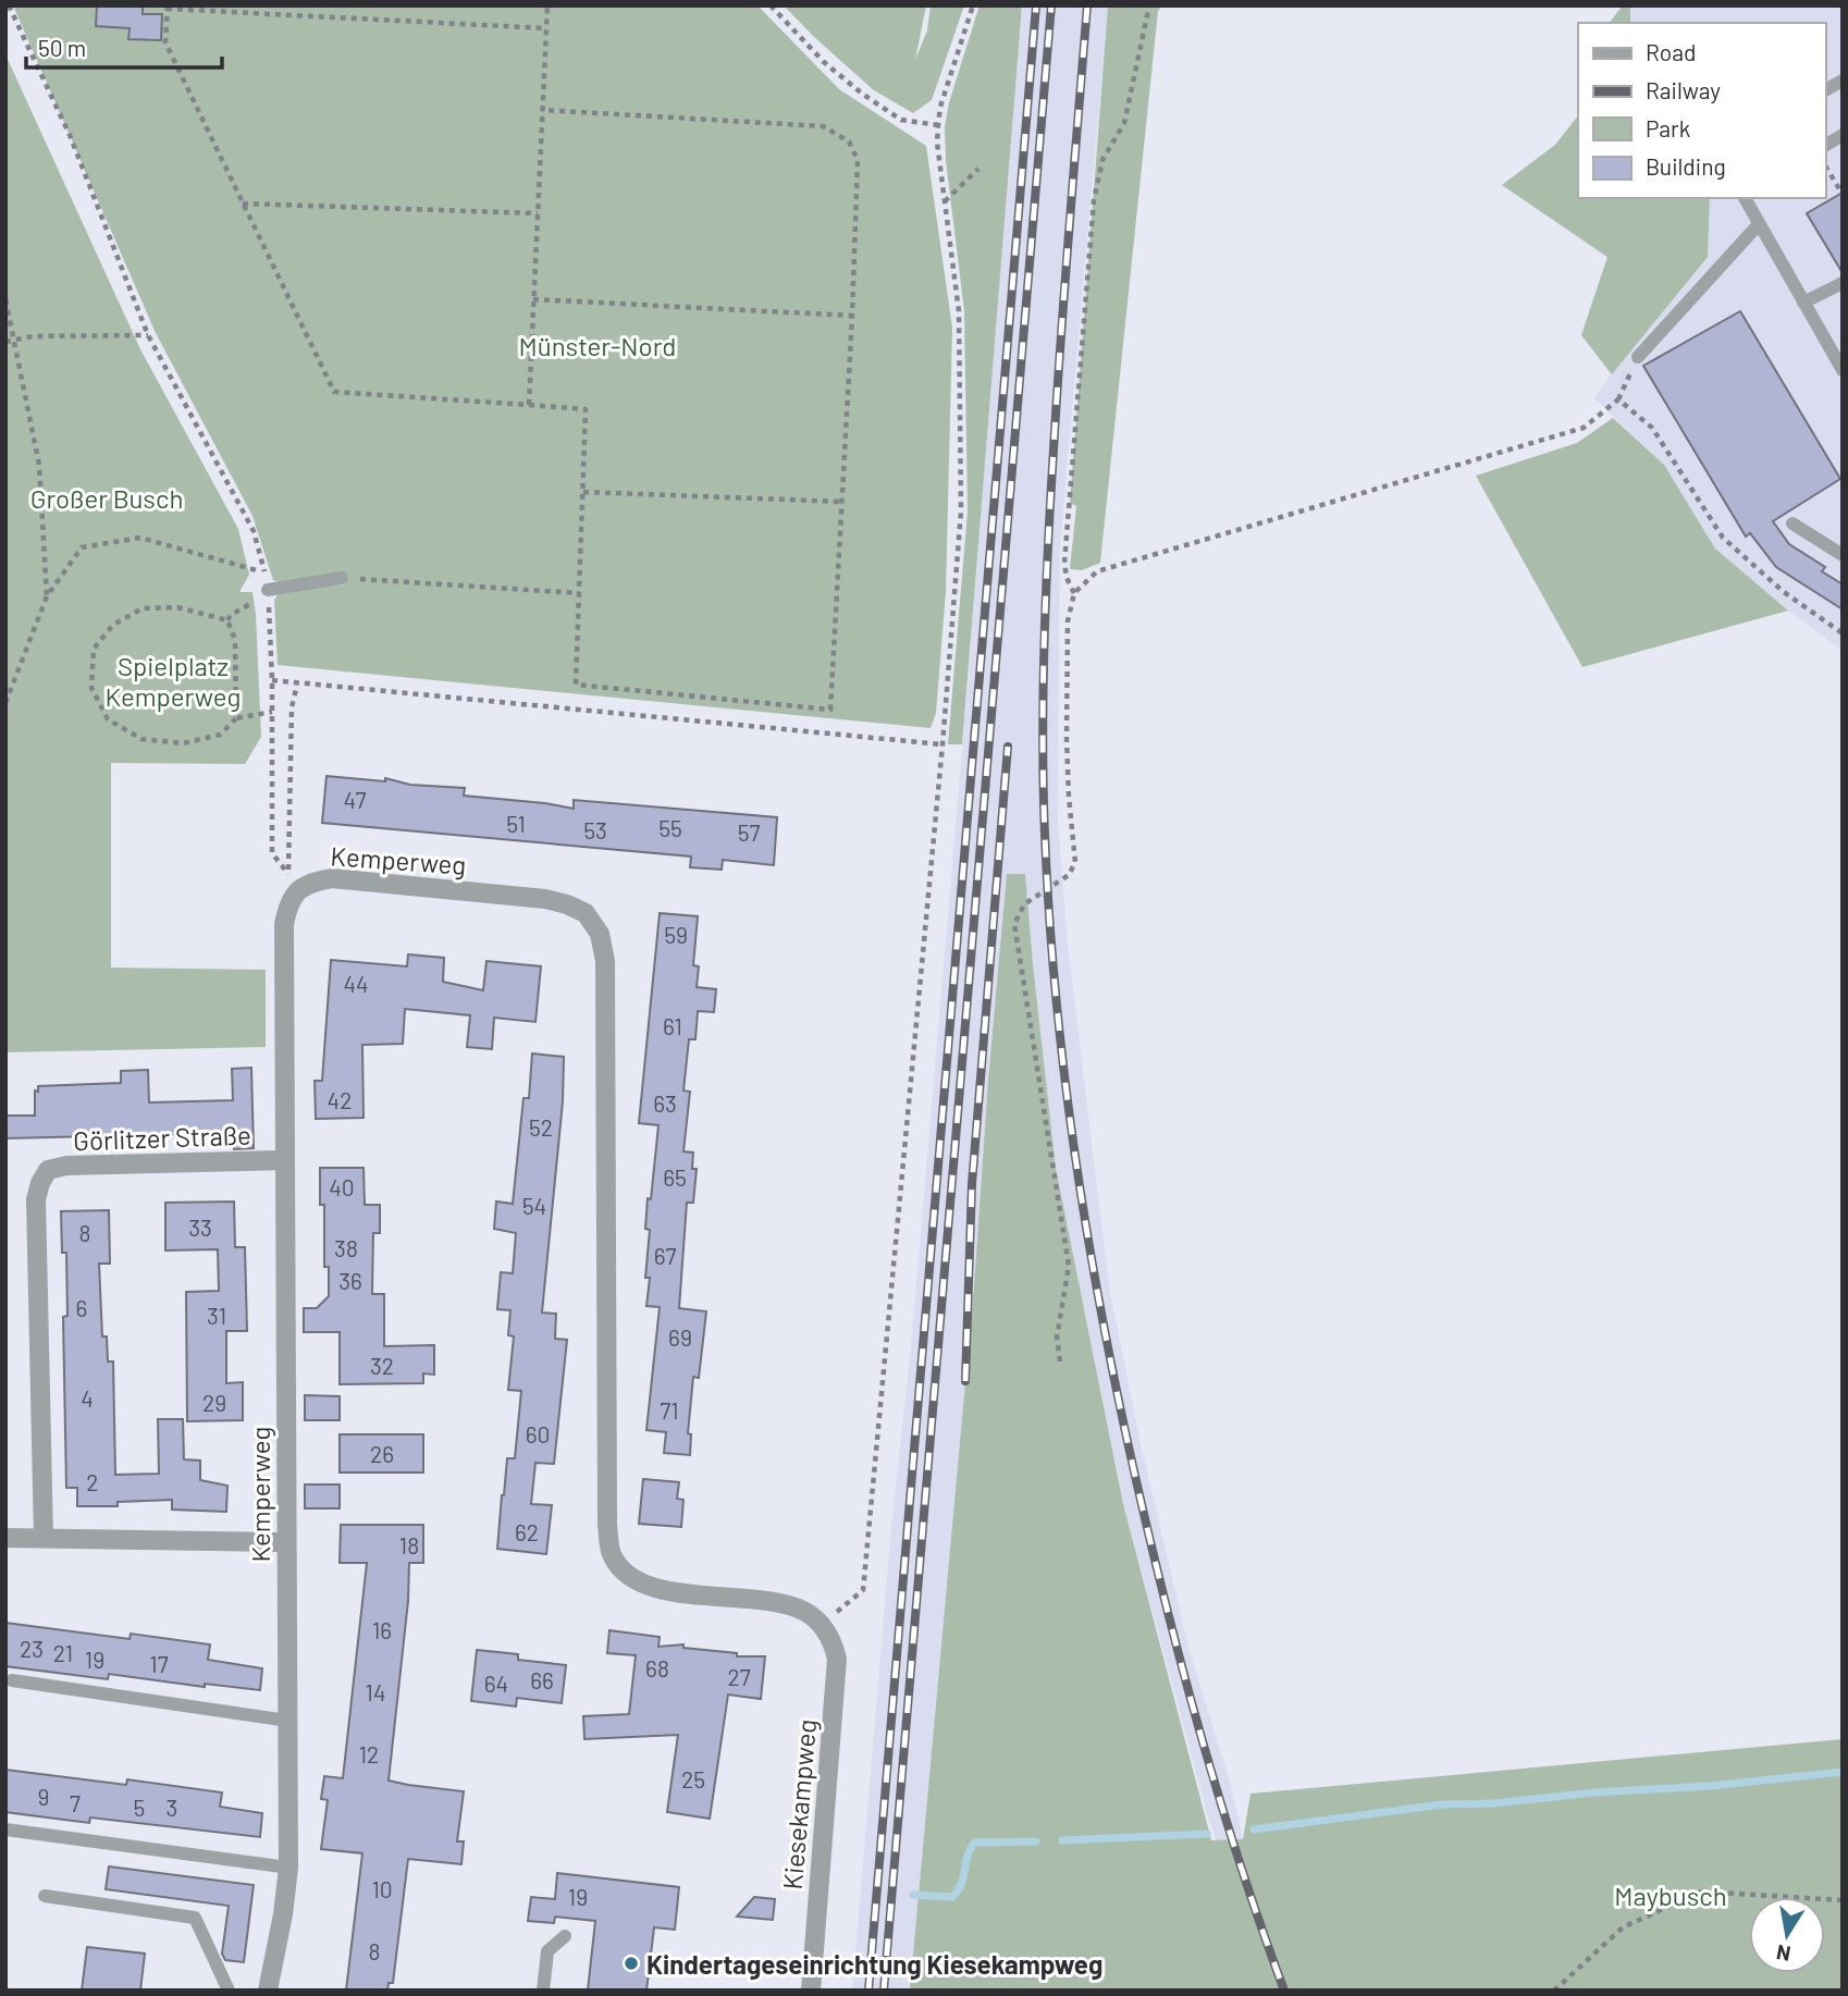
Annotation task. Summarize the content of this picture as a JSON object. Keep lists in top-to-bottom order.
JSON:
{
  "streets": {
    "street": ["Kemperweg", "Görlitzer Straße", "Kiesekampweg"]
  },
  "crossings": [
    ["Kemperweg", "Görlitzer Straße"],
    ["Kemperweg", "Kiesekampweg"]
  ],
  "parks": [
    "Münster-Nord",
    "Großer Busch",
    "Spielplatz Kemperweg",
    "Maybusch"
  ],
  "places": ["Kindertageseinrichtung Kiesekampweg"],
  "house_numbers": [
    "47",
    "51",
    "55",
    "53",
    "57",
    "59",
    "44",
    "61",
    "42",
    "63",
    "52",
    "65",
    "40",
    "54",
    "33",
    "8",
    "38",
    "67",
    "36",
    "6",
    "31",
    "69",
    "32",
    "4",
    "29",
    "71",
    "60",
    "26",
    "2",
    "62",
    "18",
    "16",
    "23",
    "21",
    "19",
    "17",
    "68",
    "27",
    "66",
    "64",
    "14",
    "12",
    "25",
    "9",
    "7",
    "5",
    "3",
    "10",
    "19",
    "8"
  ],
  "legend": [
    "Road",
    "Railway",
    "Park",
    "Building"
  ],
  "scale_bar": "50 m",
  "north": "bottom"
}
